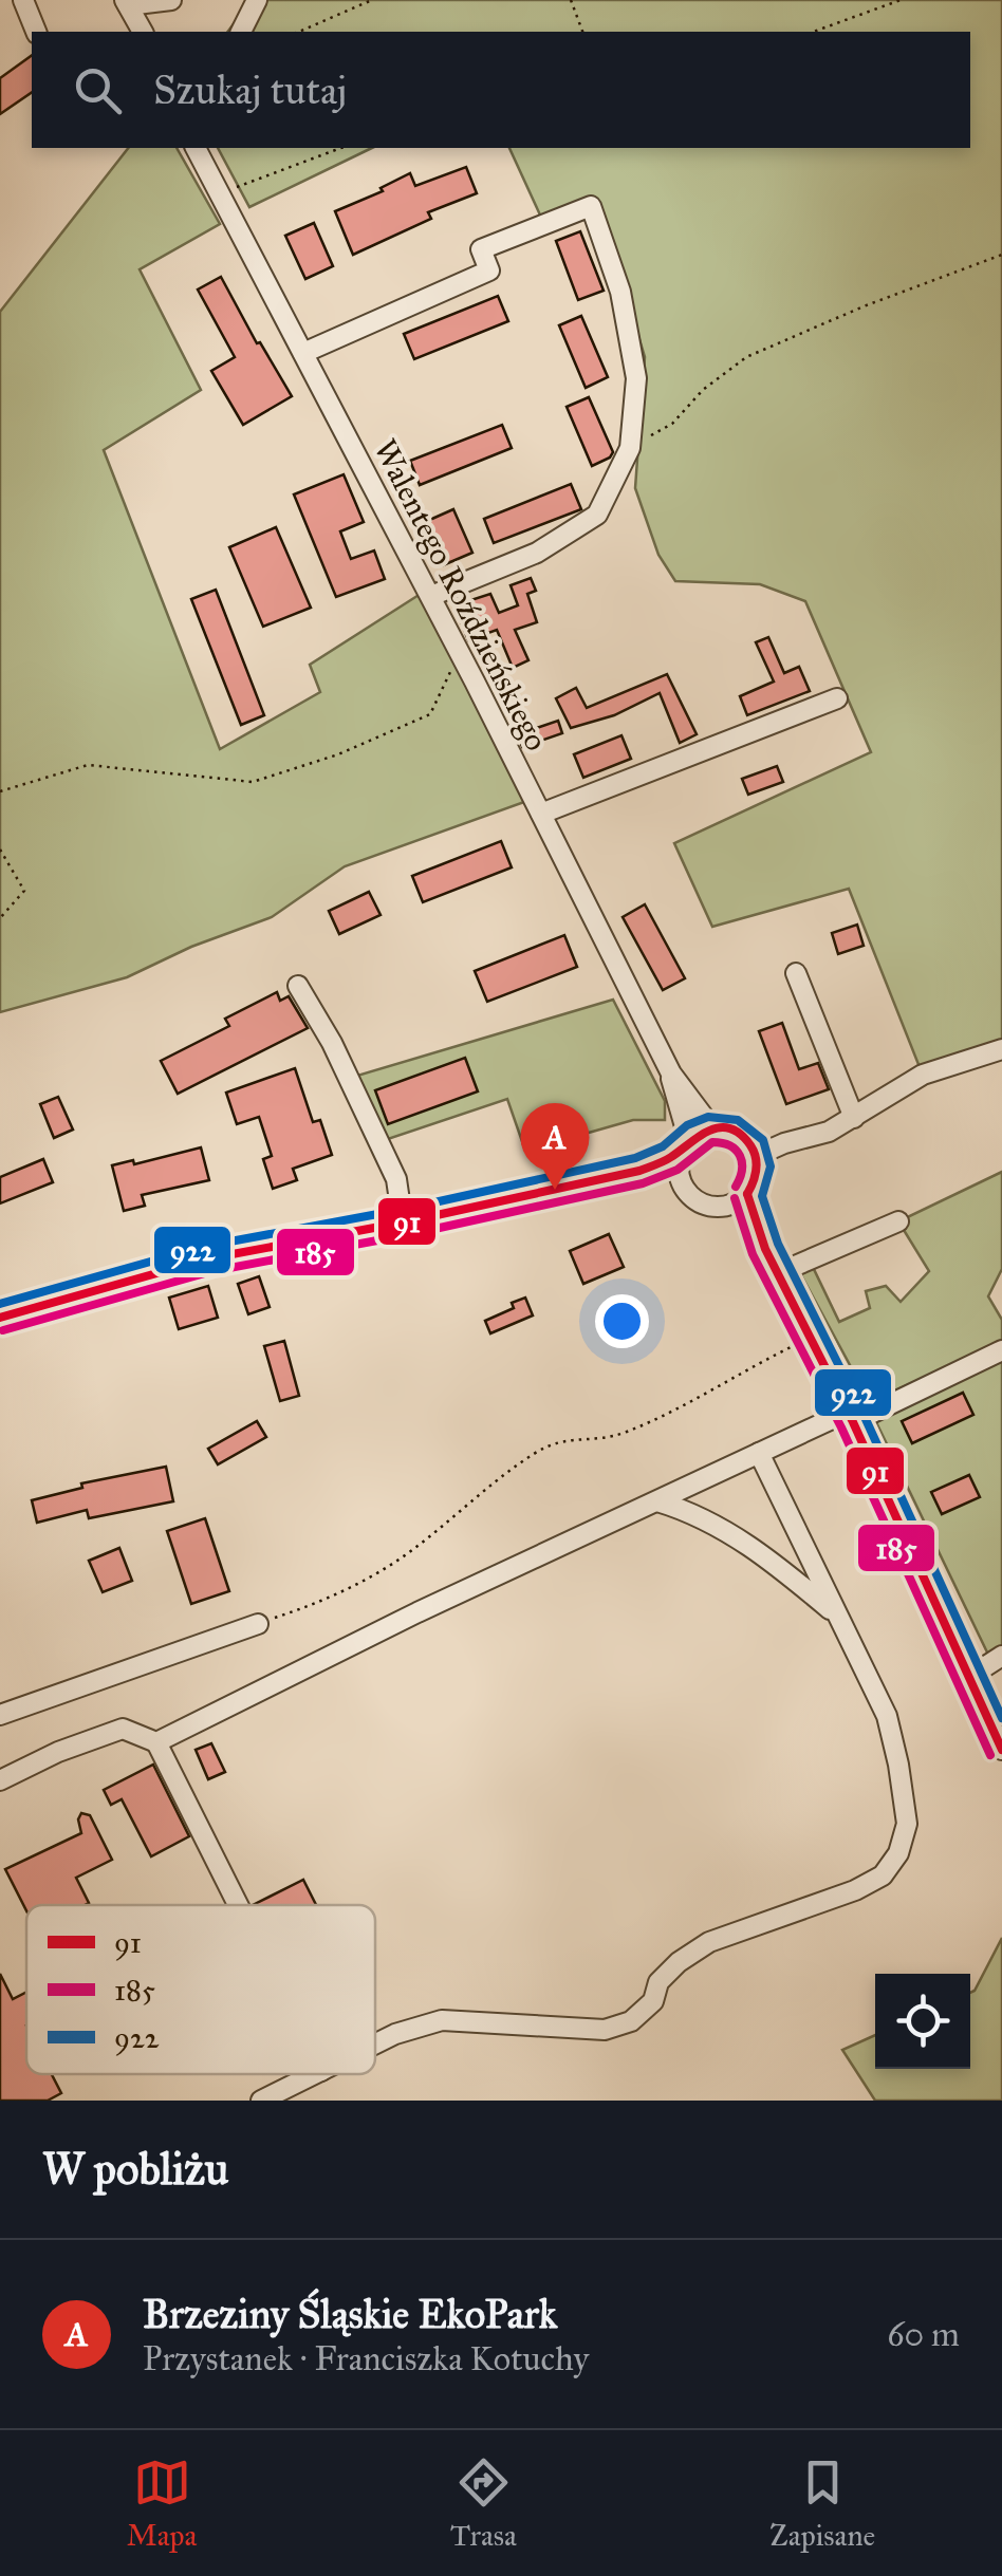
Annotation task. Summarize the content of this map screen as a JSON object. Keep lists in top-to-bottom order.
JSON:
{
  "streets": {
    "street": ["Walentego Roździeńskiego"]
  },
  "lines": ["transit line 922", "transit line 91", "transit line 185"],
  "legend": ["91", "185", "922"],
  "page": {
    "search": "Szukaj tutaj",
    "pins": "A",
    "heading": "W pobliżu",
    "list": [
      {
        "mark": "A",
        "name": "Brzeziny Śląskie EkoPark",
        "note": "Przystanek · Franciszka Kotuchy",
        "value": "60 m"
      }
    ],
    "nav": ["Mapa", "Trasa", "Zapisane"]
  }
}
